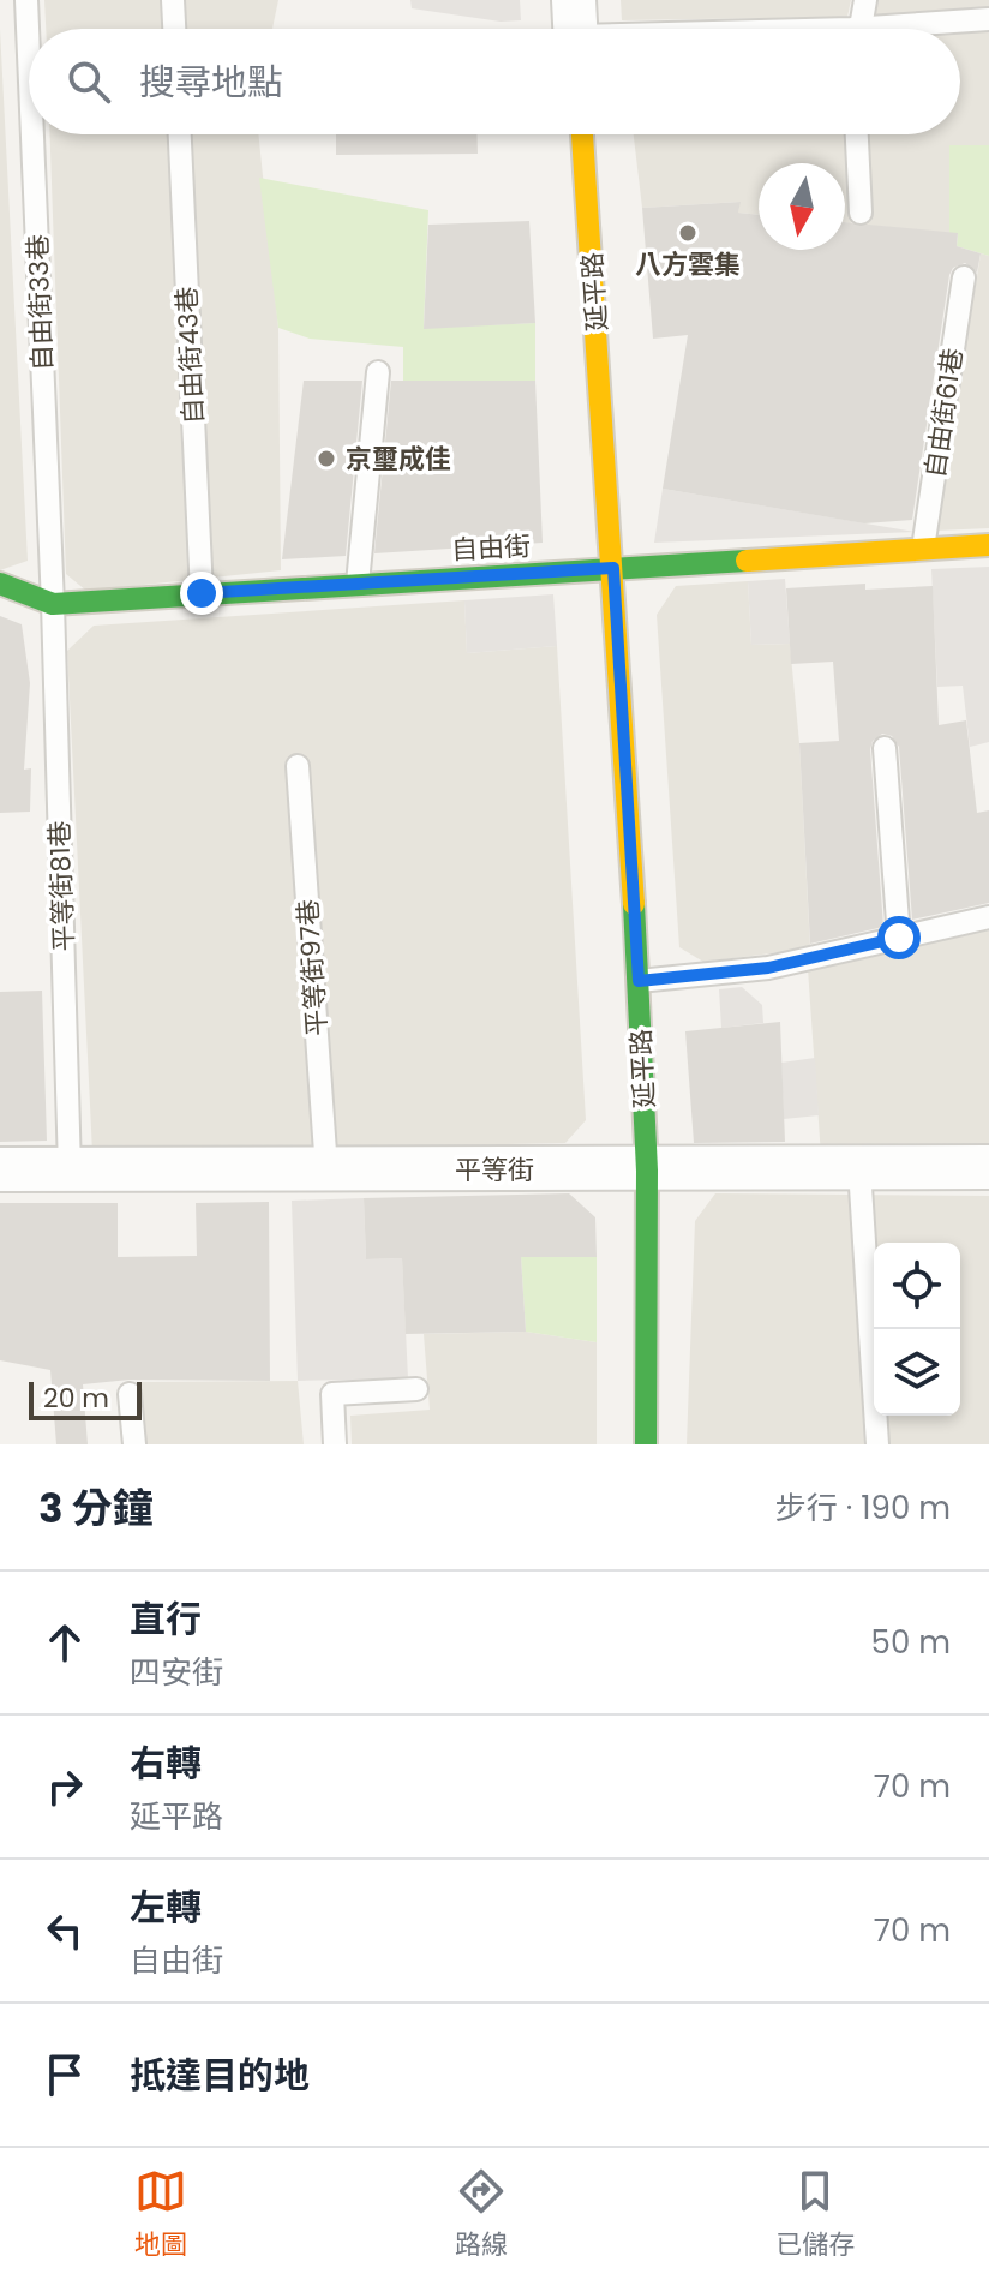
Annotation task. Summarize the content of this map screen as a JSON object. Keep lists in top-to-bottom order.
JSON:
{
  "streets": {
    "street": ["延平路", "自由街", "平等街"],
    "lane": [
      "自由街33巷",
      "自由街43巷",
      "自由街61巷",
      "平等街81巷",
      "平等街97巷"
    ]
  },
  "crossings": [
    ["延平路", "自由街"],
    ["延平路", "平等街"],
    ["自由街33巷", "自由街"],
    ["自由街33巷", "平等街81巷"],
    ["自由街43巷", "自由街"],
    ["自由街61巷", "自由街"],
    ["自由街", "平等街81巷"],
    ["平等街81巷", "平等街"],
    ["平等街97巷", "平等街"]
  ],
  "places": ["八方雲集", "京璽成佳"],
  "scale_bar": "20 m",
  "north": "bottom",
  "page": {
    "search": "搜尋地點",
    "scale": "20 m",
    "heading": ["3 分鐘", "步行 · 190 m"],
    "list": [
      ["直行", "四安街", "50 m"],
      ["右轉", "延平路", "70 m"],
      ["左轉", "自由街", "70 m"],
      "抵達目的地"
    ],
    "nav": ["地圖", "路線", "已儲存"]
  }
}
